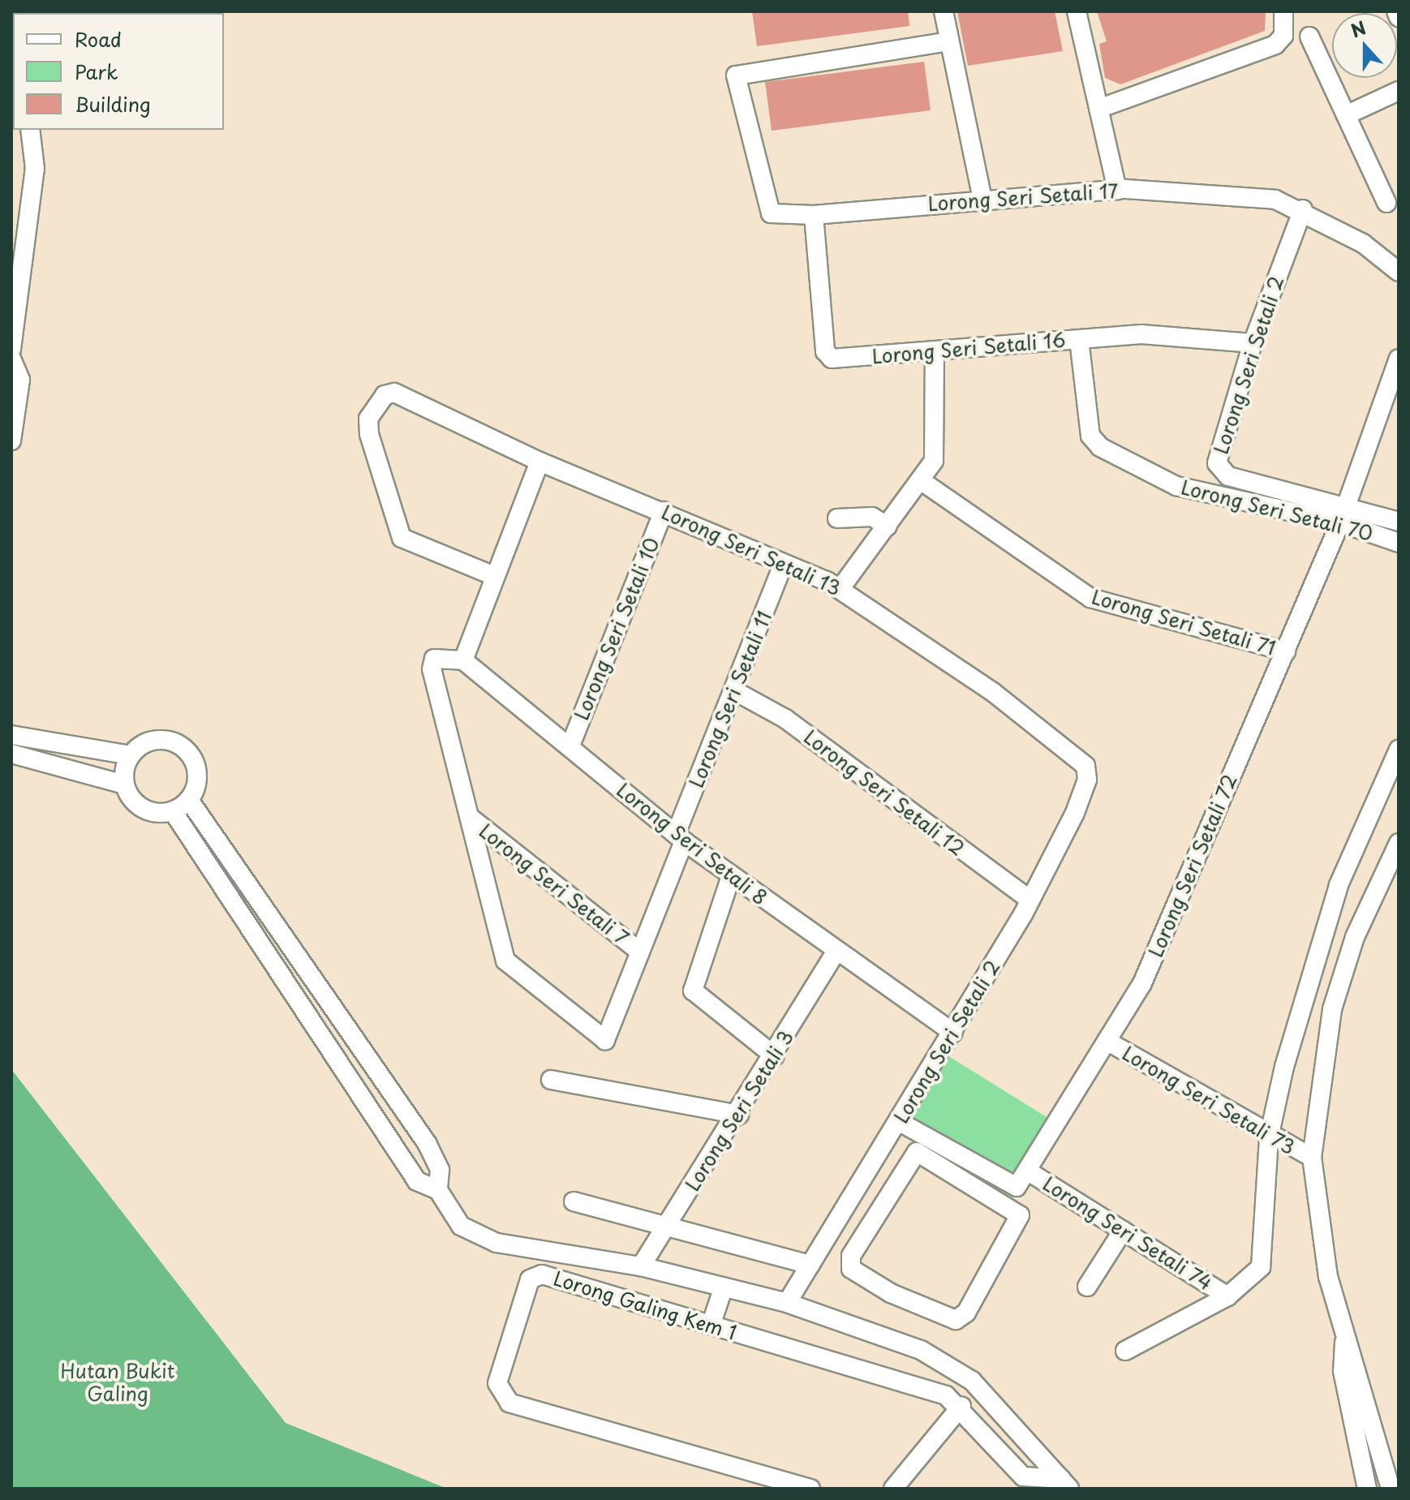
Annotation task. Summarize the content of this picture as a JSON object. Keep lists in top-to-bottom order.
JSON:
{
  "streets": {
    "street": [
      "Lorong Seri Setali 17",
      "Lorong Seri Setali 16",
      "Lorong Seri Setali 2",
      "Lorong Seri Setali 70",
      "Lorong Seri Setali 13",
      "Lorong Seri Setali 71",
      "Lorong Seri Setali 10",
      "Lorong Seri Setali 11",
      "Lorong Seri Setali 12",
      "Lorong Seri Setali 8",
      "Lorong Seri Setali 72",
      "Lorong Seri Setali 7",
      "Lorong Seri Setali 73",
      "Lorong Seri Setali 3",
      "Lorong Seri Setali 74",
      "Lorong Galing Kem 1"
    ]
  },
  "crossings": [
    ["Lorong Seri Setali 17", "Lorong Seri Setali 16"],
    ["Lorong Seri Setali 17", "Lorong Seri Setali 2"],
    ["Lorong Seri Setali 16", "Lorong Seri Setali 2"],
    ["Lorong Seri Setali 16", "Lorong Seri Setali 70"],
    ["Lorong Seri Setali 2", "Lorong Seri Setali 70"],
    ["Lorong Seri Setali 2", "Lorong Seri Setali 13"],
    ["Lorong Seri Setali 2", "Lorong Seri Setali 12"],
    ["Lorong Seri Setali 2", "Lorong Seri Setali 8"],
    ["Lorong Seri Setali 2", "Lorong Seri Setali 72"],
    ["Lorong Seri Setali 70", "Lorong Seri Setali 72"],
    ["Lorong Seri Setali 13", "Lorong Seri Setali 10"],
    ["Lorong Seri Setali 13", "Lorong Seri Setali 11"],
    ["Lorong Seri Setali 71", "Lorong Seri Setali 72"],
    ["Lorong Seri Setali 10", "Lorong Seri Setali 8"],
    ["Lorong Seri Setali 11", "Lorong Seri Setali 12"],
    ["Lorong Seri Setali 11", "Lorong Seri Setali 8"],
    ["Lorong Seri Setali 11", "Lorong Seri Setali 7"],
    ["Lorong Seri Setali 8", "Lorong Seri Setali 3"],
    ["Lorong Seri Setali 72", "Lorong Seri Setali 73"],
    ["Lorong Seri Setali 72", "Lorong Seri Setali 74"]
  ],
  "parks": ["Hutan Bukit Galing"],
  "legend": ["Road", "Park", "Building"],
  "north": "top"
}
